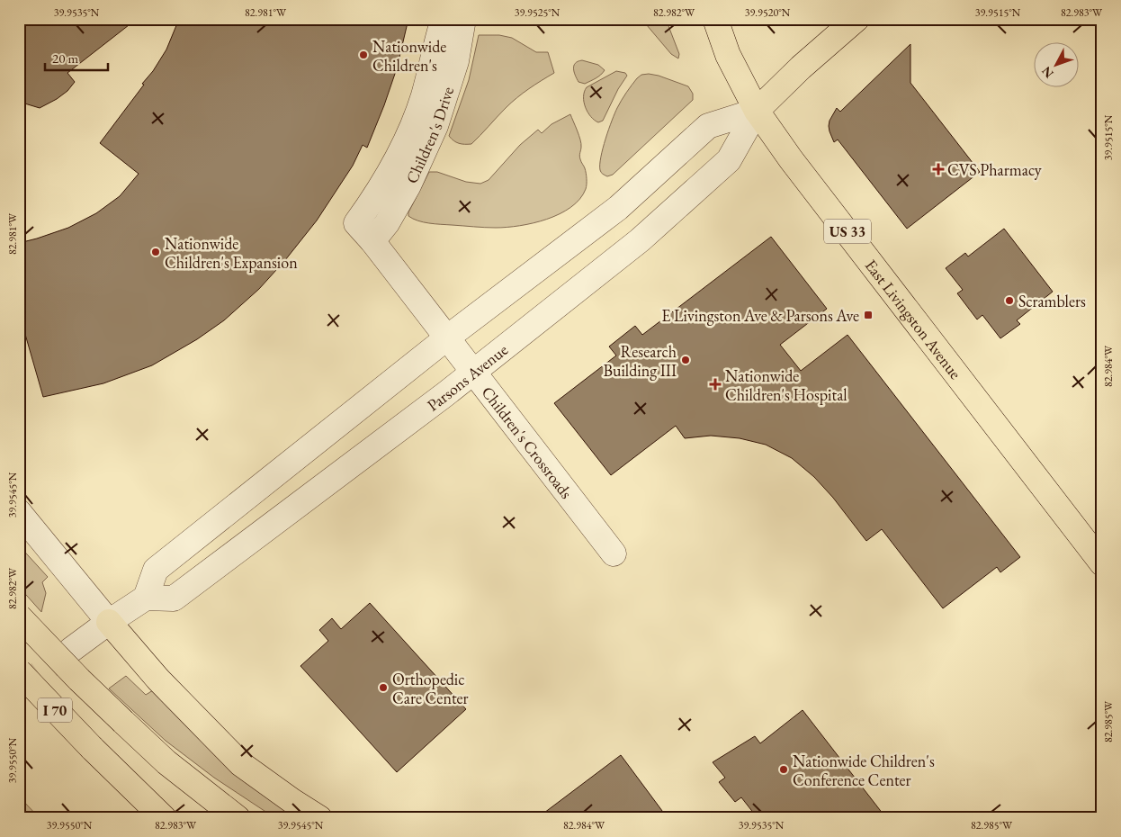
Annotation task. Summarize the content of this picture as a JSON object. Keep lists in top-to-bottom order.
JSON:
{
  "streets": {
    "main road": [
      "US 33",
      "East Livingston Avenue",
      "Parsons Avenue",
      "I 70"
    ],
    "street": ["Children's Drive", "Children's Crossroads"]
  },
  "crossings": [
    ["Children's Drive", "Children's Crossroads"],
    ["East Livingston Avenue", "Parsons Avenue"],
    ["Parsons Avenue", "Children's Crossroads"]
  ],
  "places": {
    "other": [
      "Nationwide Children's",
      "Nationwide Children's Expansion",
      "Scramblers",
      "Research Building III",
      "Orthopedic Care Center",
      "Nationwide Children's Conference Center"
    ],
    "health": ["CVS Pharmacy", "Nationwide Children's Hospital"],
    "transit": ["E Livingston Ave & Parsons Ave"]
  },
  "scale_bar": "20 m",
  "north": "bottom left",
  "coordinates": [
    "39.9535°N",
    "82.981°W",
    "39.9525°N",
    "82.982°W",
    "39.9520°N",
    "39.9515°N",
    "82.983°W",
    "82.984°W",
    "39.9545°N",
    "82.985°W",
    "39.9550°N"
  ]
}
